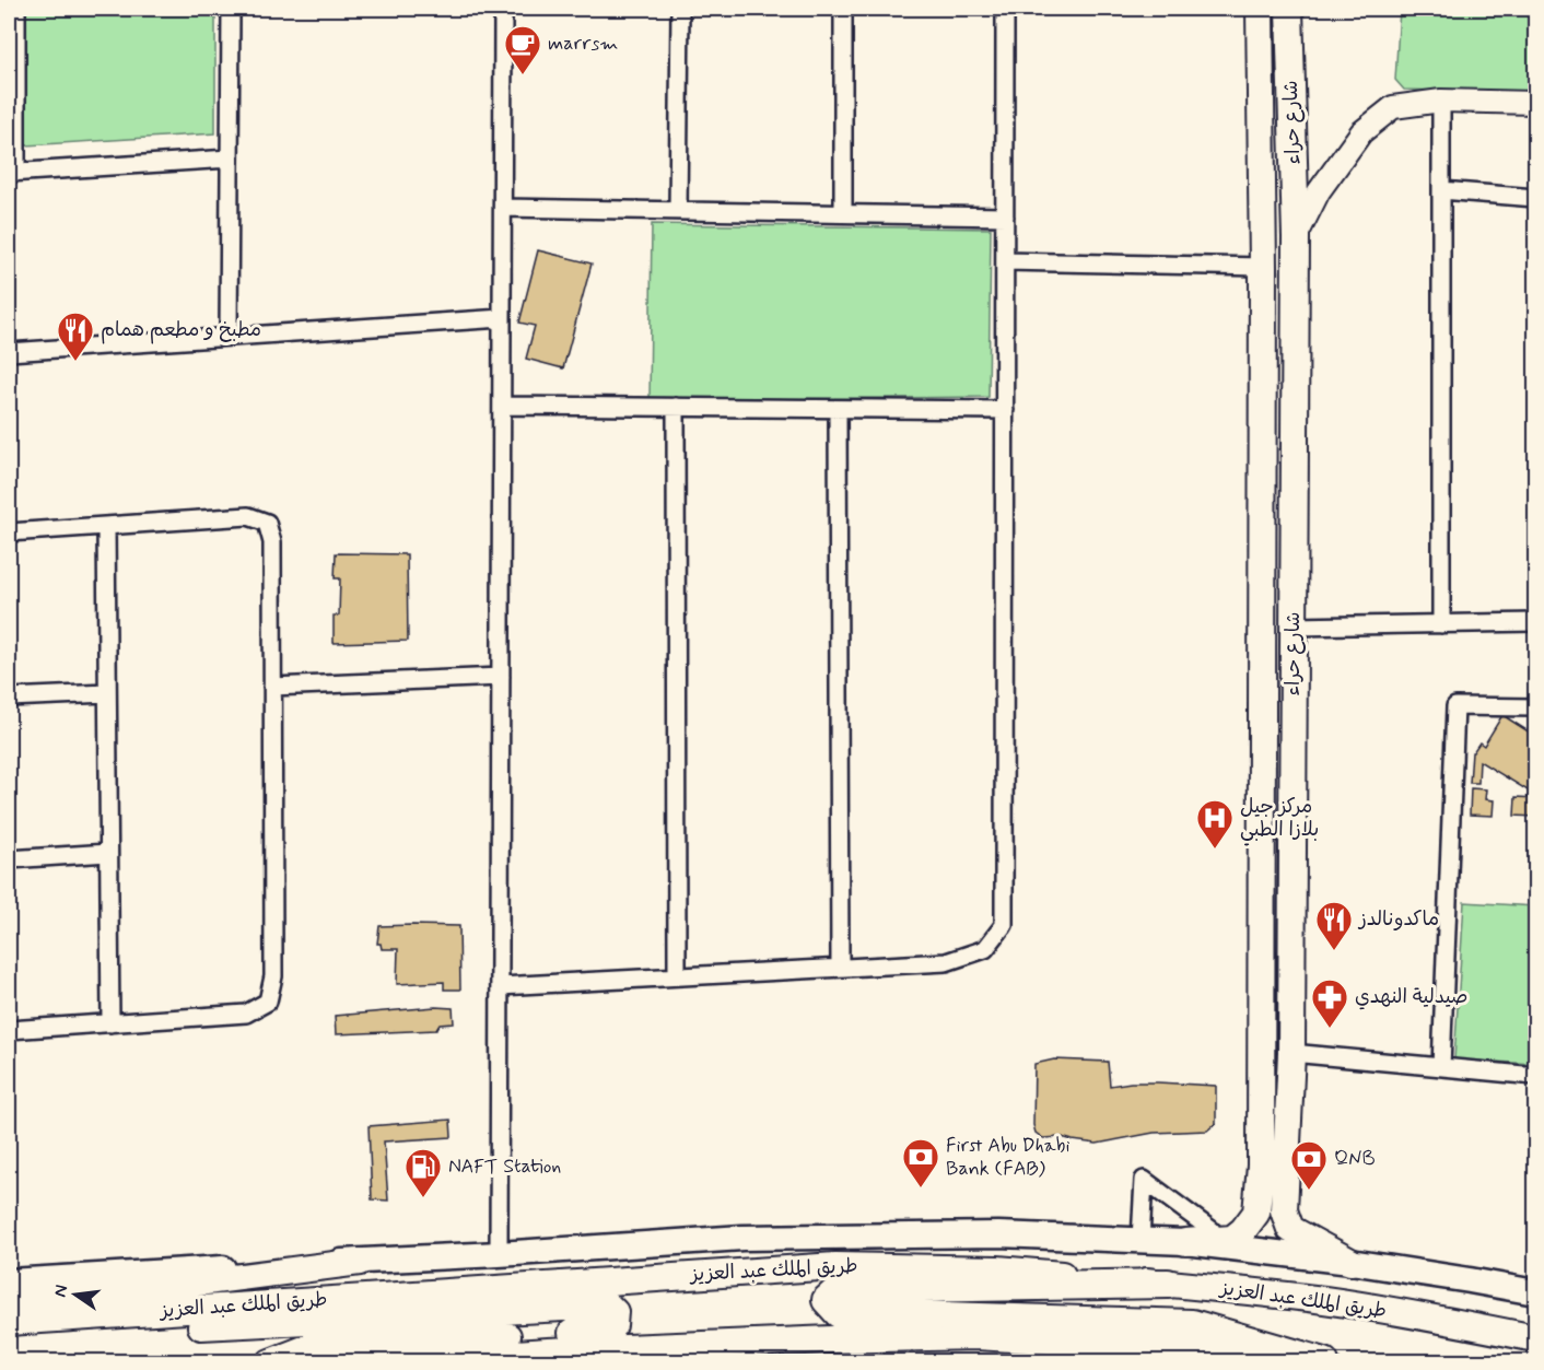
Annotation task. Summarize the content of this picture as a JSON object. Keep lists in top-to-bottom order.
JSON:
{
  "streets": {
    "main road": ["شارع حراء", "طريق الملك عبد العزيز"]
  },
  "places": {
    "cafe": ["marrsm"],
    "restaurant": ["مطبخ و مطعم همام", "ماكدونالدز"],
    "hospital": ["مركز جيل بلازا الطبي"],
    "pharmacy": ["صيدلية النهدي"],
    "bank": ["First Abu Dhabi Bank (FAB)", "QNB"],
    "fuel station": ["NAFT Station"]
  },
  "north": "left"
}
